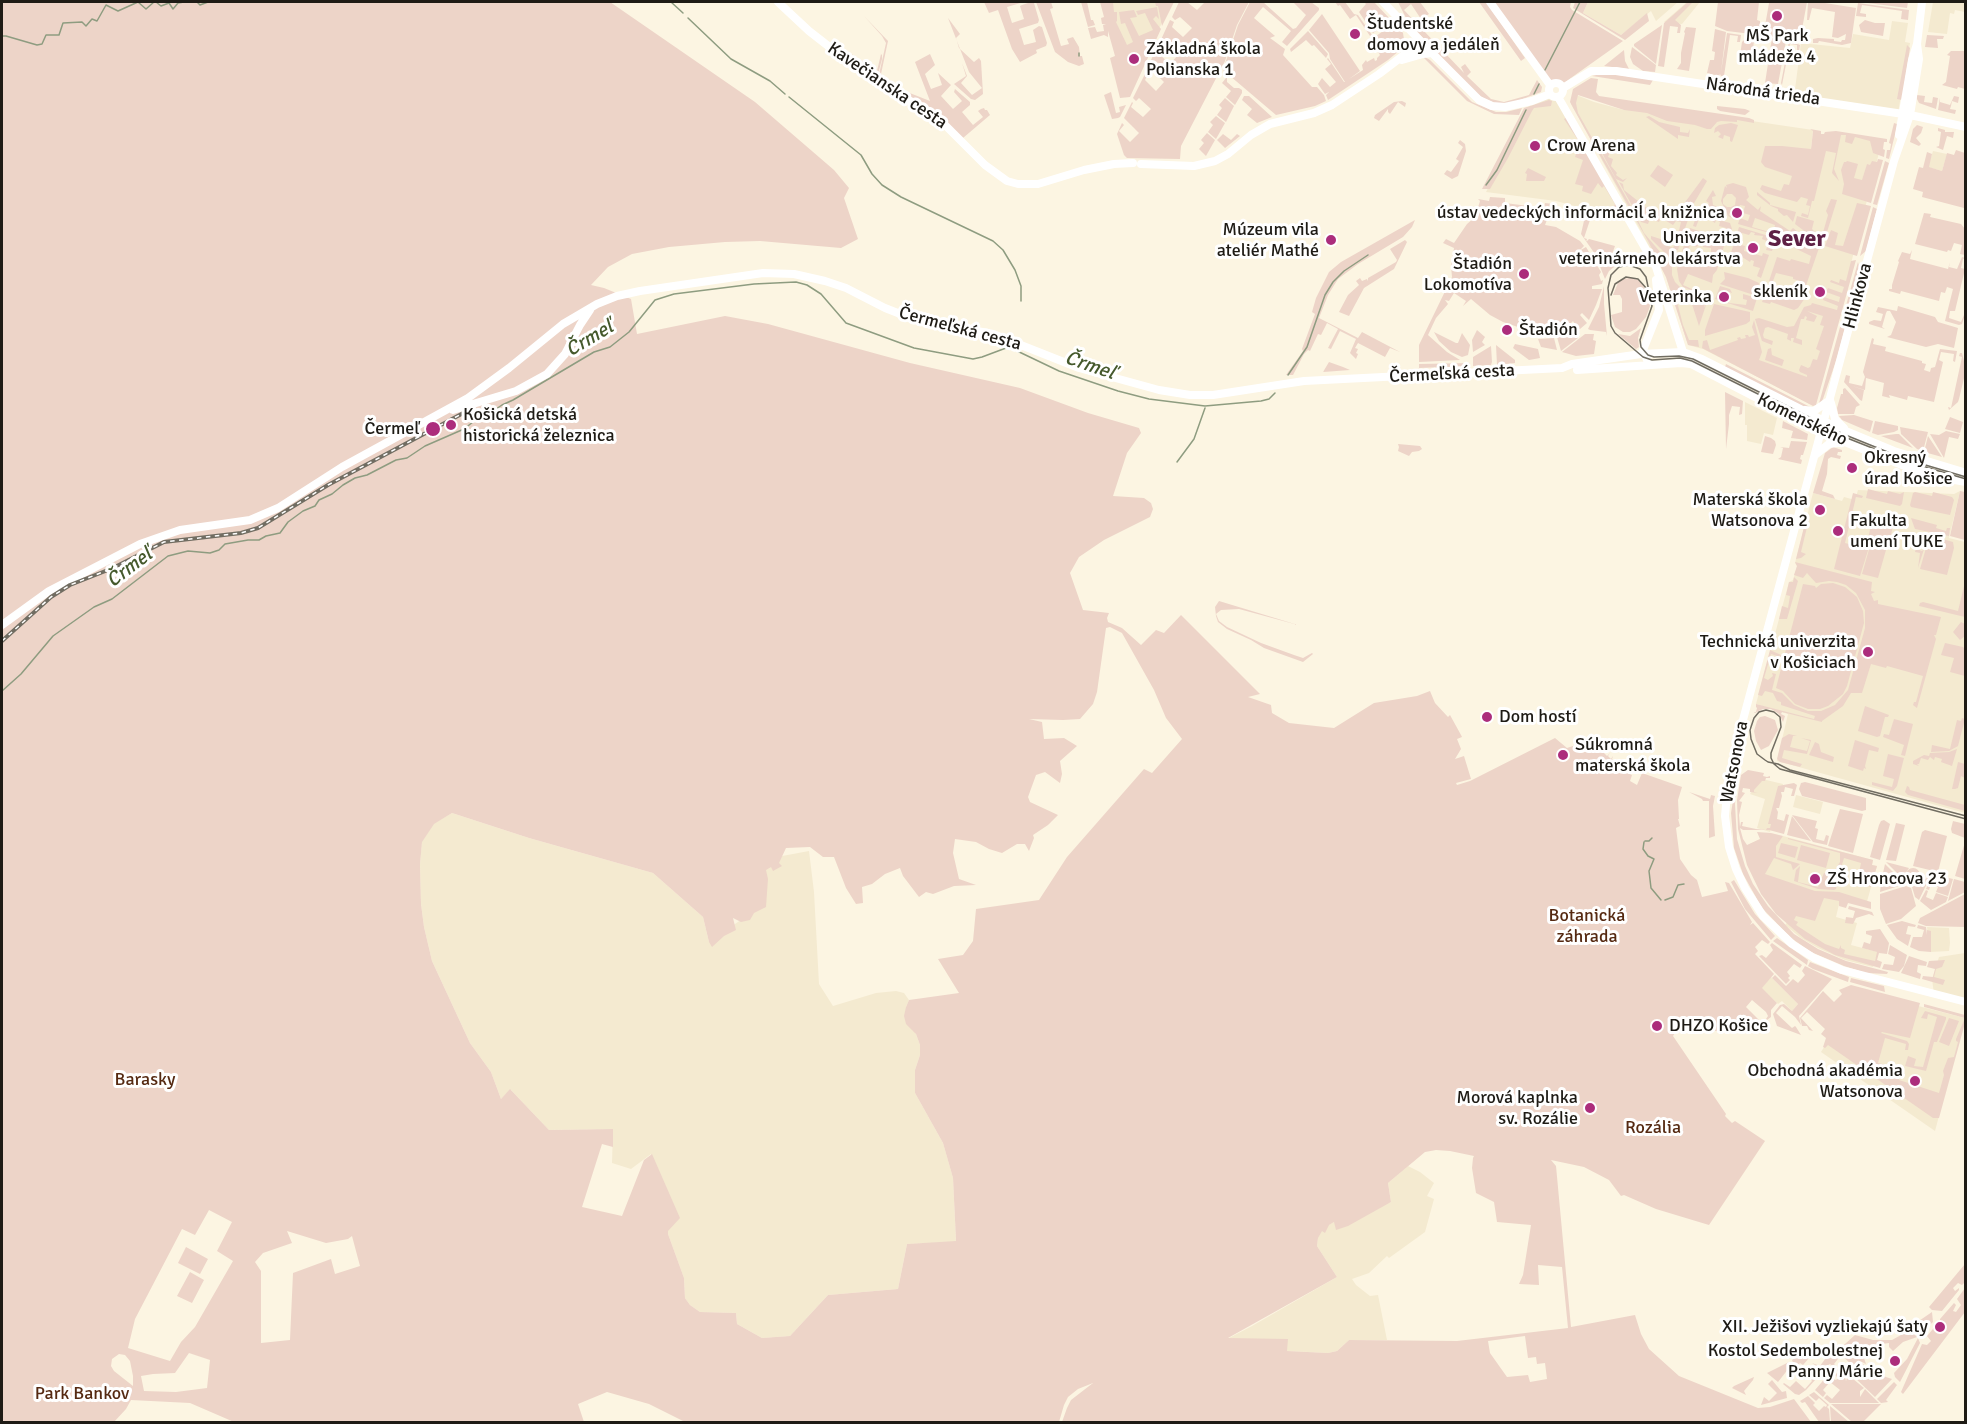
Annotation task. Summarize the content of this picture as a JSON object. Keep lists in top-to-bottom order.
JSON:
{
  "streets": {
    "street": [
      "Kavečianska cesta",
      "Národná trieda",
      "Hlinkova",
      "Čermeľská cesta",
      "Komenského",
      "Watsonova"
    ]
  },
  "crossings": [
    ["Národná trieda", "Hlinkova"],
    ["Hlinkova", "Komenského"],
    ["Hlinkova", "Watsonova"],
    ["Čermeľská cesta", "Komenského"],
    ["Komenského", "Watsonova"]
  ],
  "districts": ["Sever"],
  "water": ["Črmeľ"],
  "parks": [
    "Botanická záhrada",
    "Barasky",
    "Rozália",
    "Park Bankov"
  ],
  "places": [
    "MŠ Park mládeže 4",
    "Študentské domovy a jedáleň",
    "Základná škola Polianska 1",
    "Crow Arena",
    "ústav vedeckých informáciĺ a knižnica",
    "Múzeum vila ateliér Mathé",
    "Univerzita veterinárneho lekárstva",
    "Štadión Lokomotíva",
    "skleník",
    "Veterinka",
    "Štadión",
    "Košická detská historická železnica",
    "Čermeľ",
    "Okresný úrad Košice",
    "Materská škola Watsonova 2",
    "Fakulta umení TUKE",
    "Technická univerzita v Košiciach",
    "Dom hostí",
    "Súkromná materská škola",
    "ZŠ Hroncova 23",
    "DHZO Košice",
    "Obchodná akadémia Watsonova",
    "Morová kaplnka sv. Rozálie",
    "XII. Ježišovi vyzliekajú šaty",
    "Kostol Sedembolestnej Panny Márie"
  ]
}
